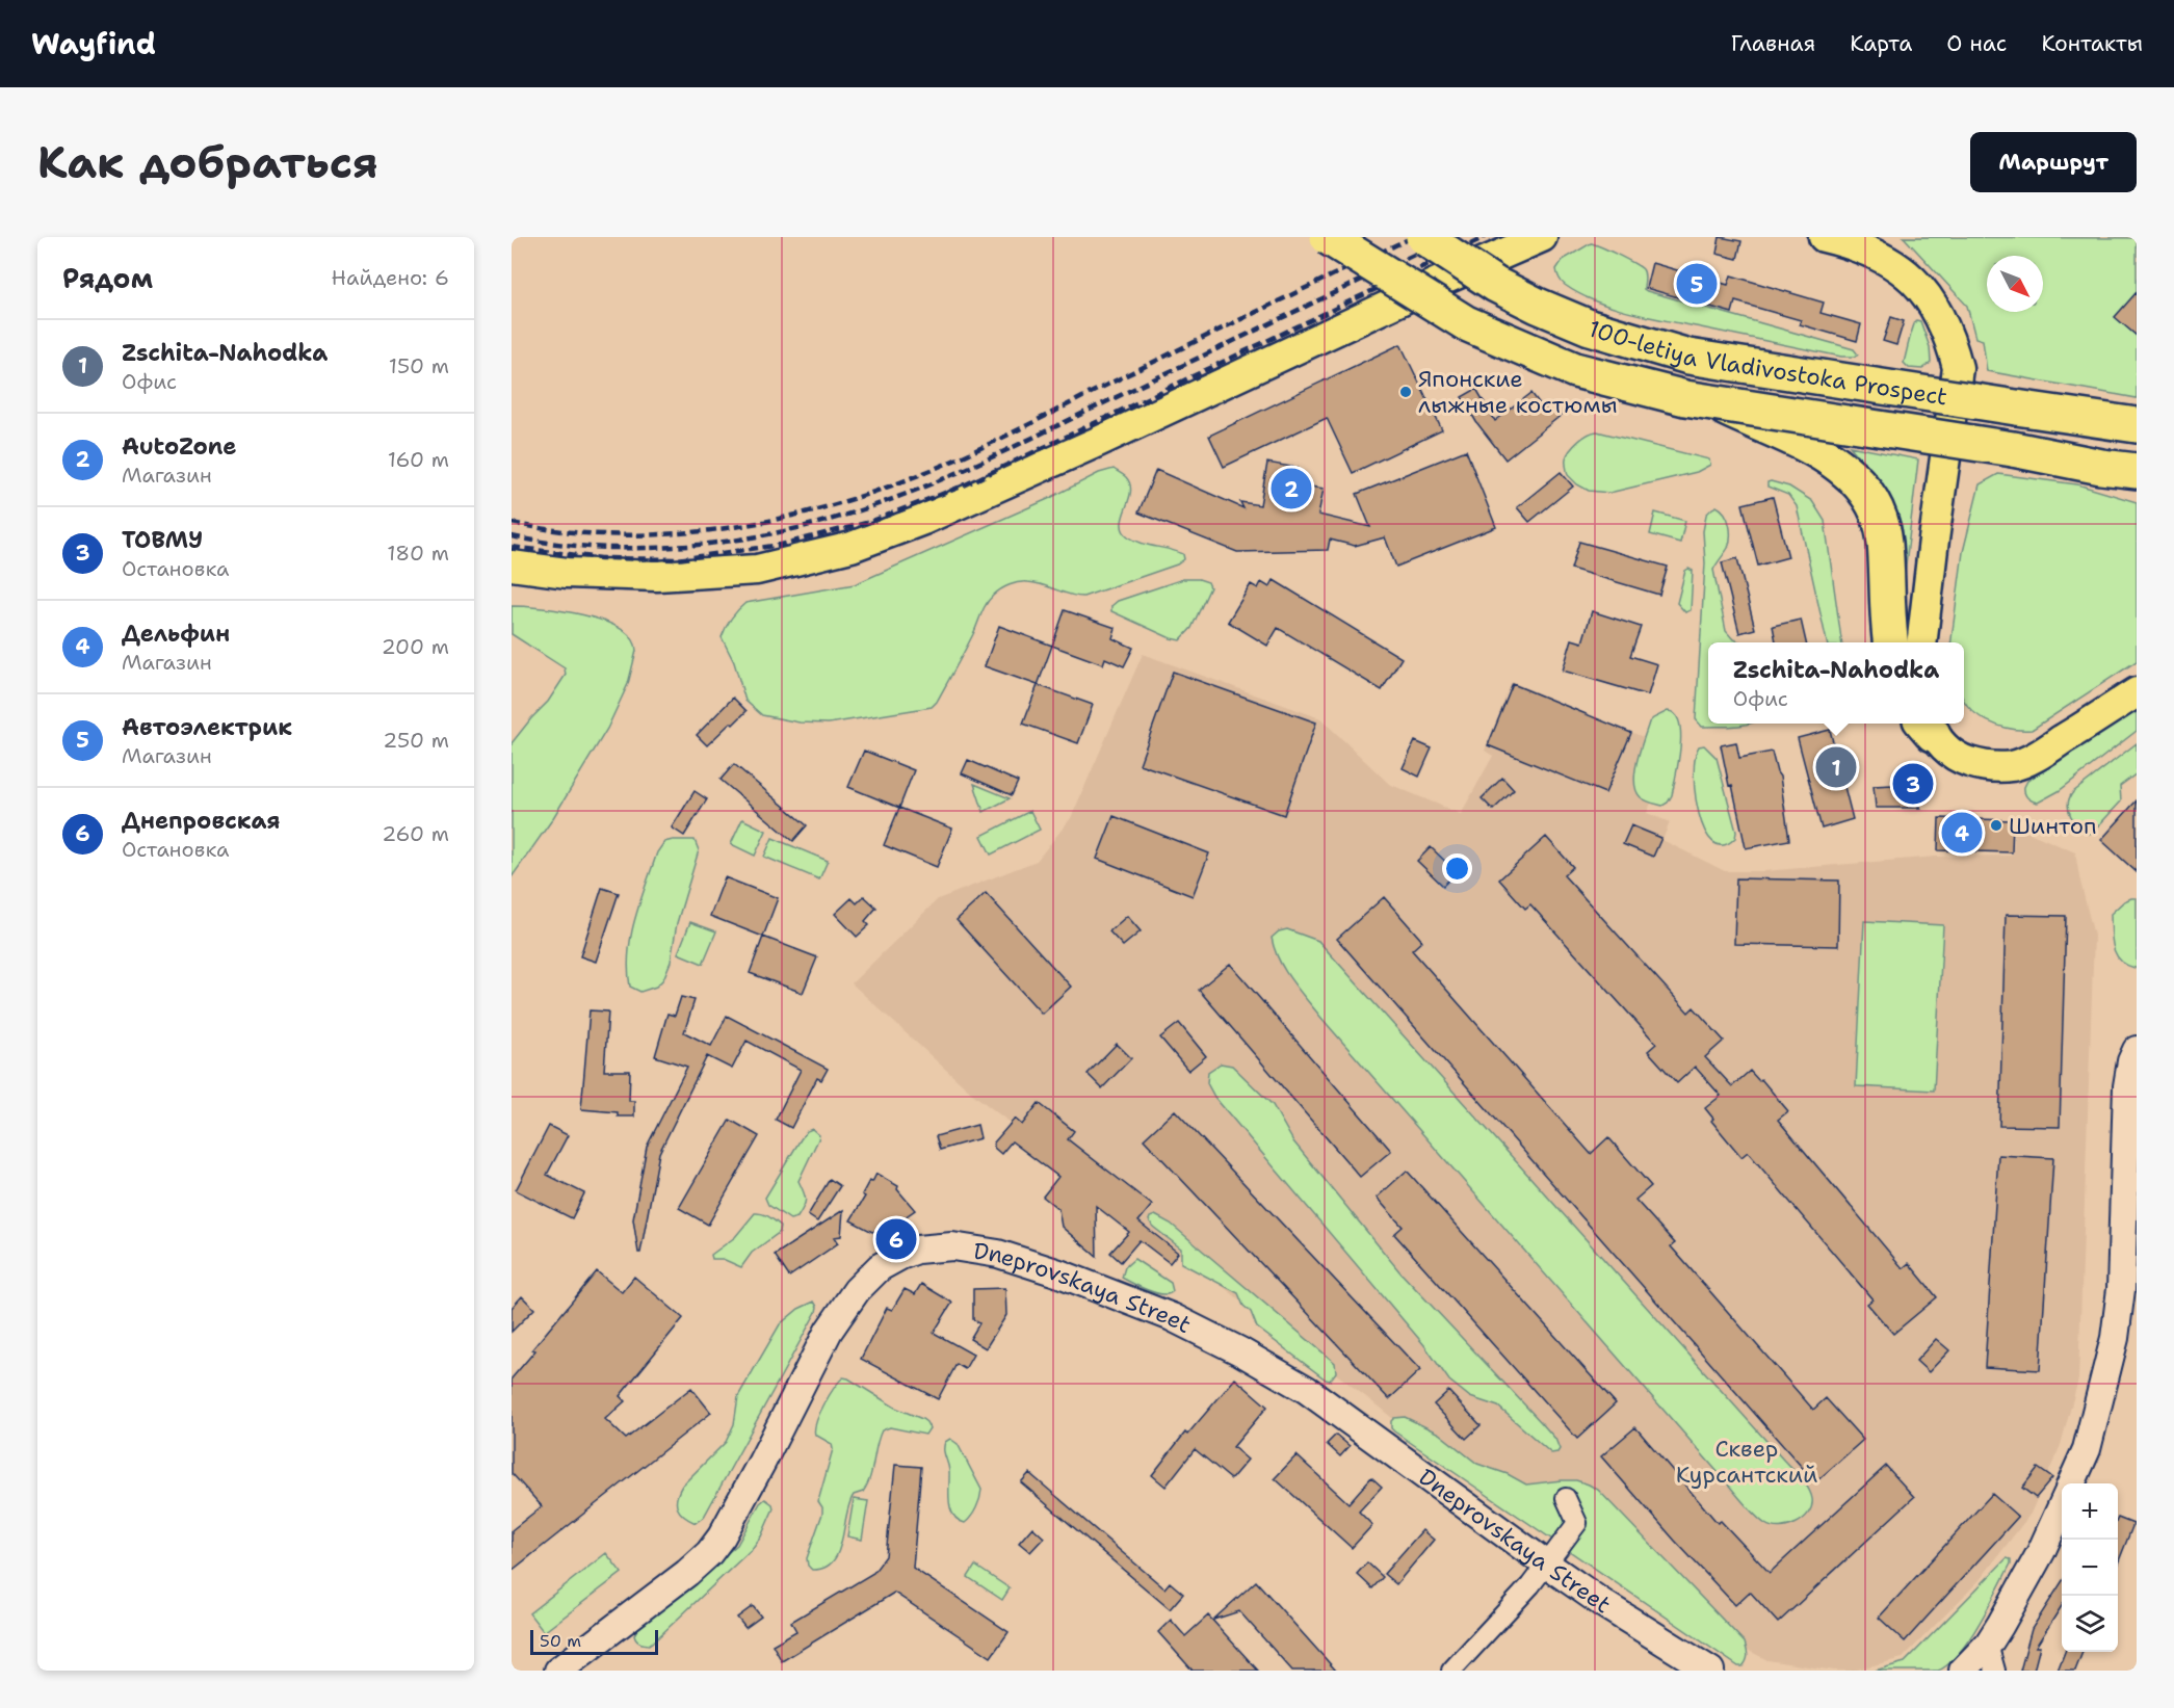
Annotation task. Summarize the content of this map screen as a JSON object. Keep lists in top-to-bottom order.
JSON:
{
  "streets": {
    "highway": ["100-letiya Vladivostoka Prospect"],
    "main road": ["Dneprovskaya Street"]
  },
  "parks": ["Сквер Курсантский"],
  "places": ["Японские лыжные костюмы", "Шинтоп"],
  "scale_bar": "50 m",
  "north": "bottom right",
  "page": {
    "header": "Wayfind",
    "nav": [
      "Главная",
      "Карта",
      "О нас",
      "Контакты"
    ],
    "buttons": "Маршрут",
    "title": "Как добраться",
    "heading": ["Рядом", "Найдено: 6"],
    "pins": [
      "5",
      "2",
      "1",
      "3",
      "4",
      "6"
    ],
    "list": [
      {
        "mark": "1",
        "name": "Zschita-Nahodka",
        "note": "Офис",
        "value": "150 m"
      },
      {
        "mark": "2",
        "name": "AutoZone",
        "note": "Магазин",
        "value": "160 m"
      },
      {
        "mark": "3",
        "name": "ТОВМУ",
        "note": "Остановка",
        "value": "180 m"
      },
      {
        "mark": "4",
        "name": "Дельфин",
        "note": "Магазин",
        "value": "200 m"
      },
      {
        "mark": "5",
        "name": "Автоэлектрик",
        "note": "Магазин",
        "value": "250 m"
      },
      {
        "mark": "6",
        "name": "Днепровская",
        "note": "Остановка",
        "value": "260 m"
      }
    ],
    "popup": ["Zschita-Nahodka", "Офис"],
    "map_buttons": ["+", "−"],
    "scale": "50 m"
  }
}
